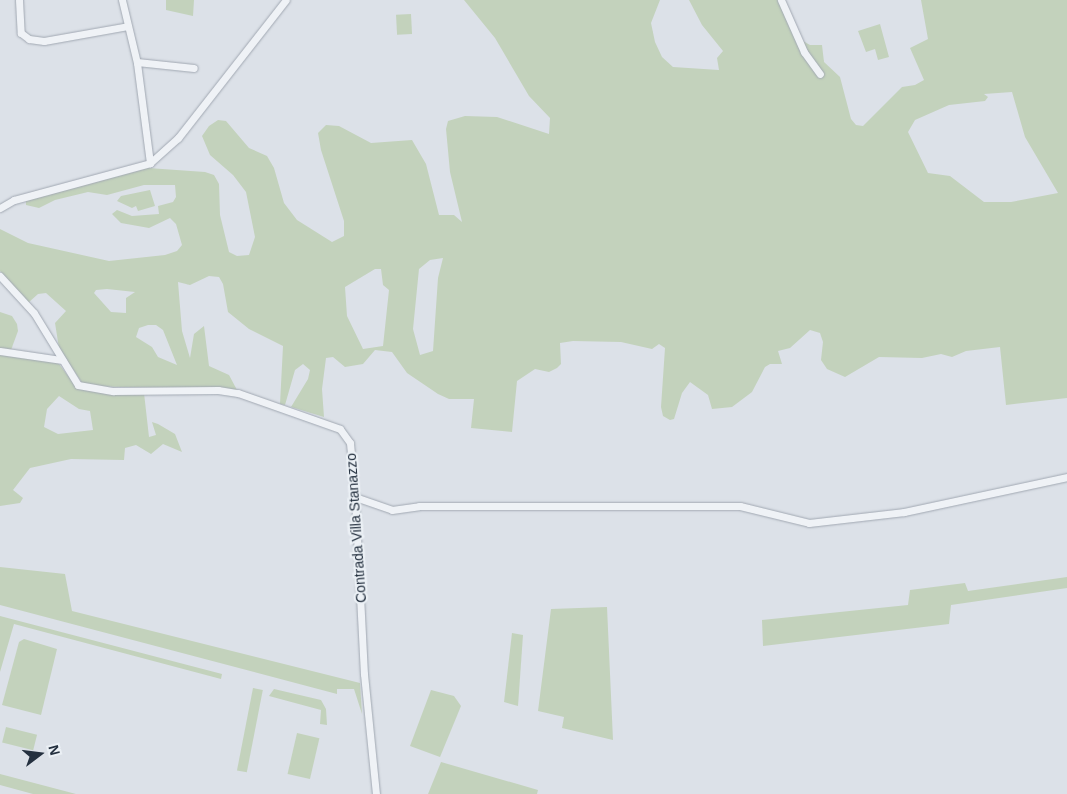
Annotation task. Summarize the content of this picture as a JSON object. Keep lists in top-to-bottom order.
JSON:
{
  "streets": {
    "street": ["Contrada Villa Stanazzo"]
  },
  "north": "right"
}
